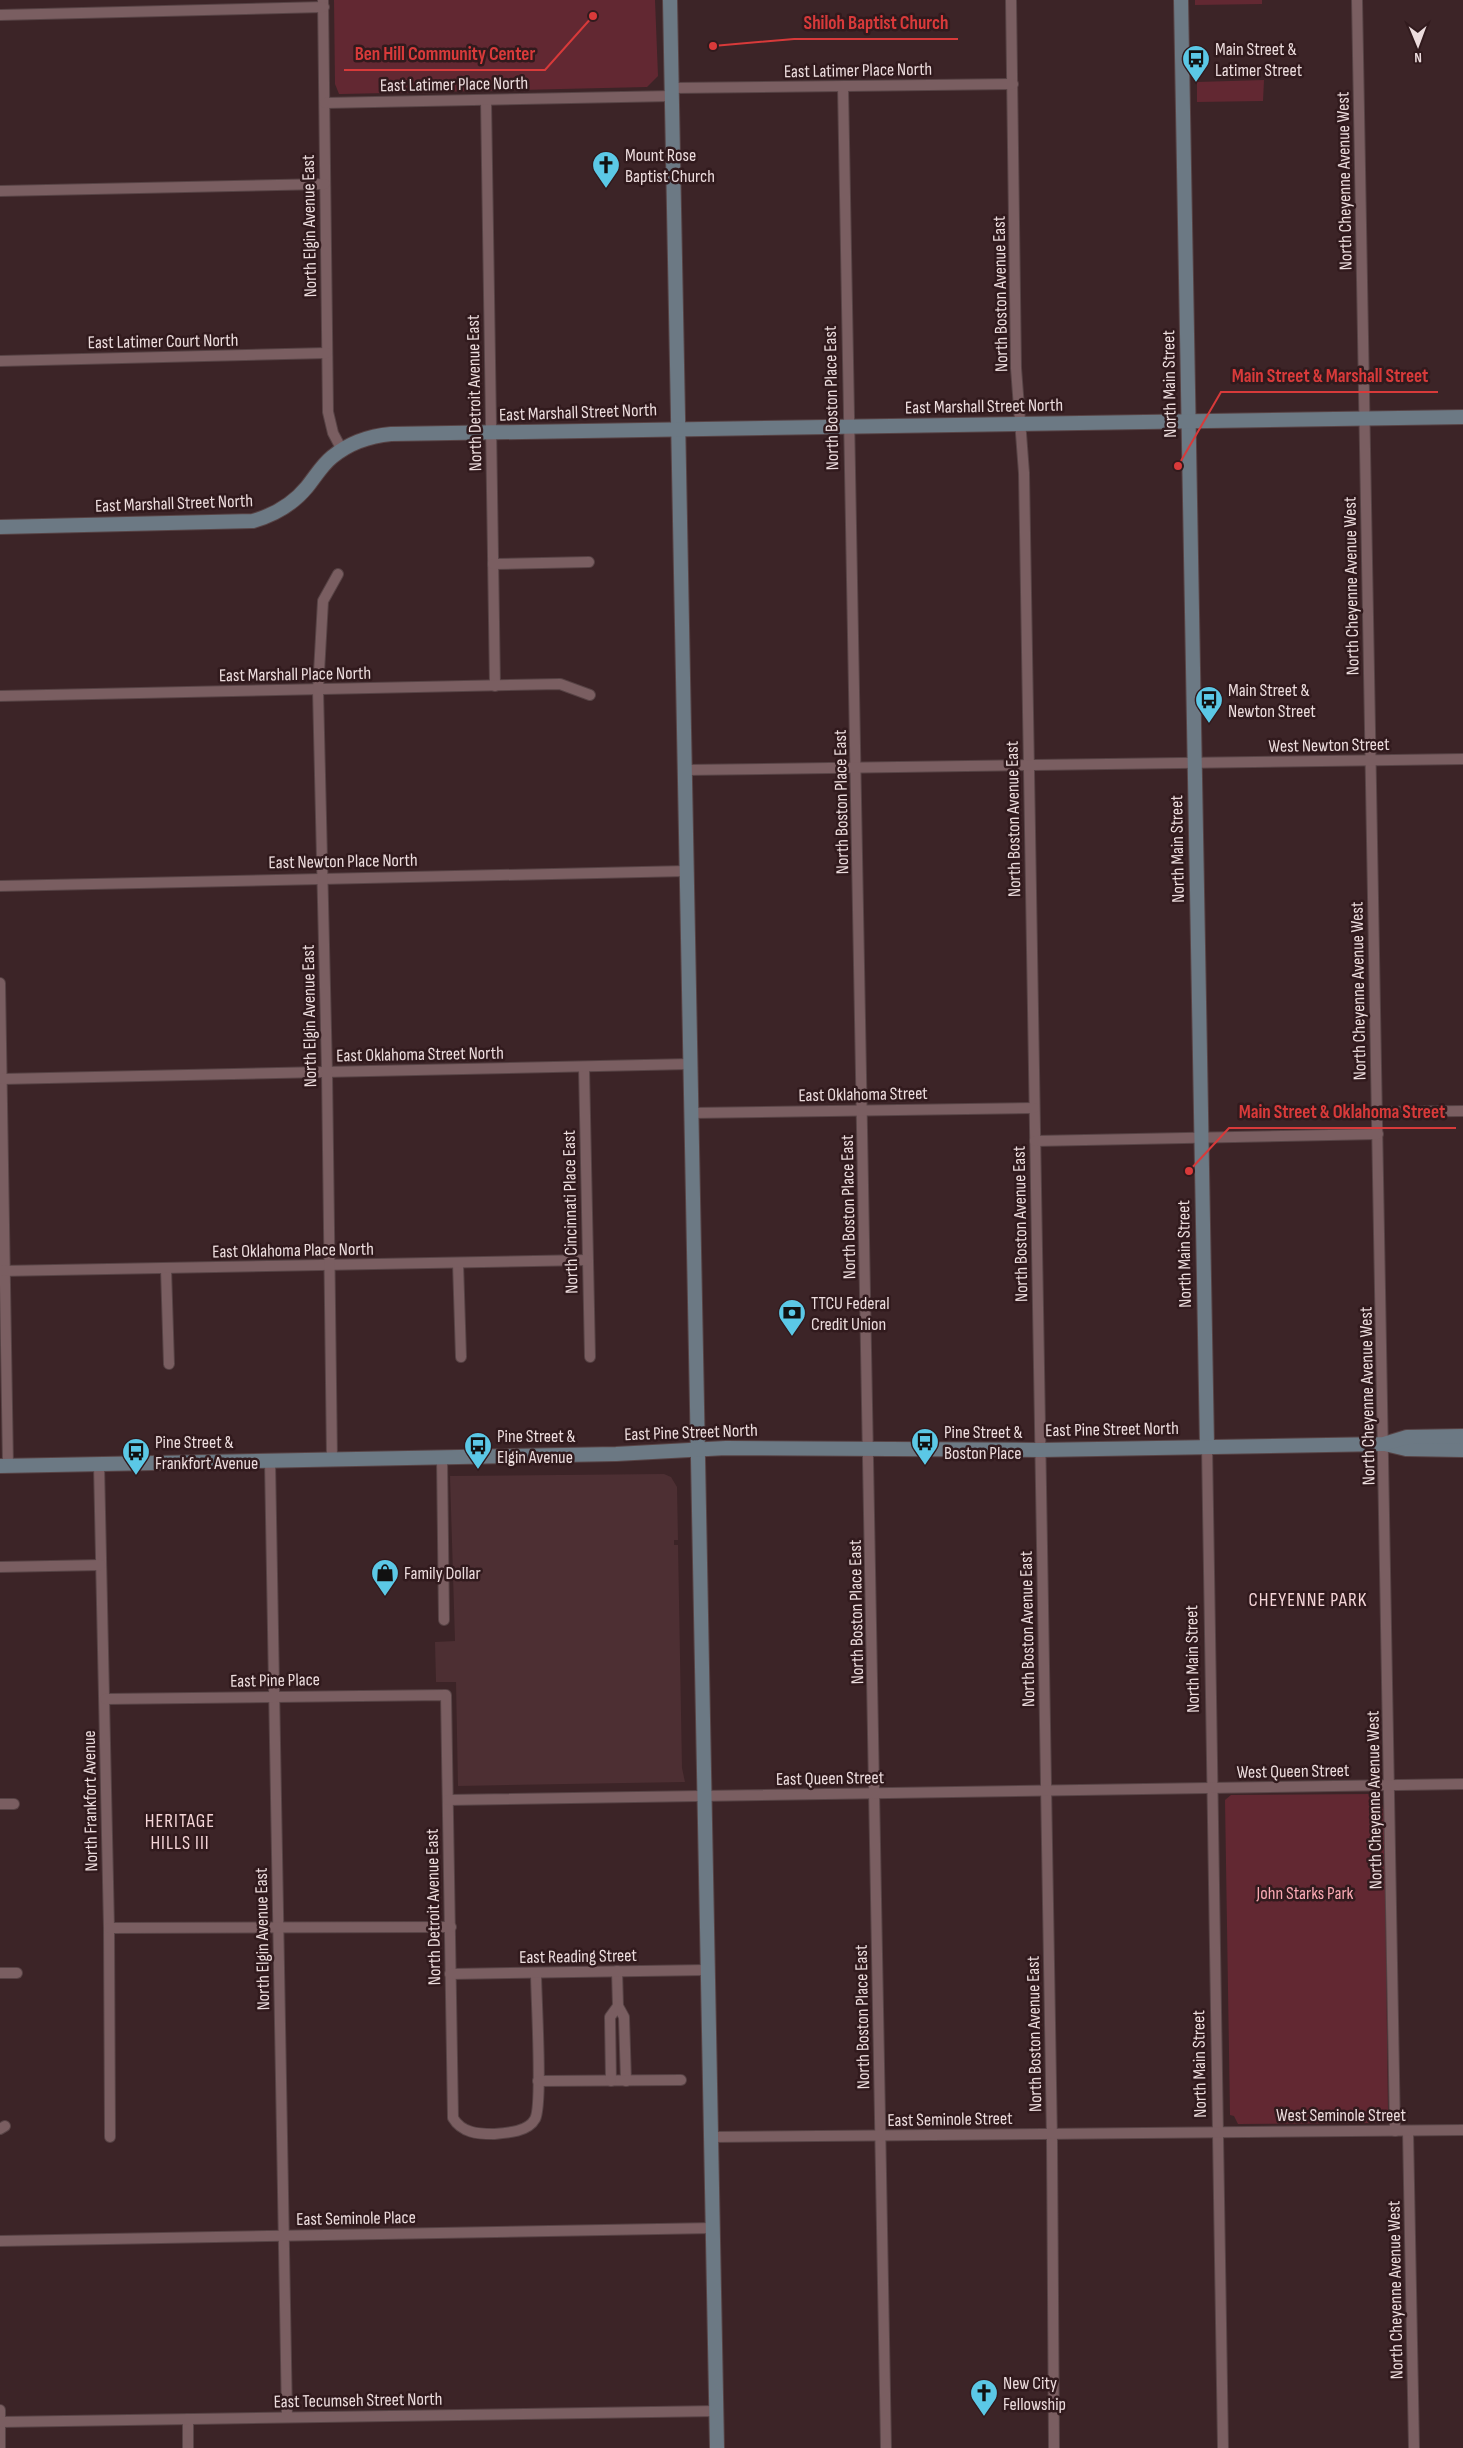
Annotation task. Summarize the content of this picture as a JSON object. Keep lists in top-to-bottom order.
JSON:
{
  "streets": {
    "street": [
      "East Latimer Place North",
      "North Cheyenne Avenue West",
      "North Elgin Avenue East",
      "North Boston Avenue East",
      "East Latimer Court North",
      "North Main Street",
      "North Detroit Avenue East",
      "North Boston Place East",
      "East Marshall Street North",
      "East Marshall Place North",
      "West Newton Street",
      "East Newton Place North",
      "East Oklahoma Street North",
      "East Oklahoma Street",
      "North Cincinnati Place East",
      "East Oklahoma Place North",
      "East Pine Street North",
      "East Pine Place",
      "West Queen Street",
      "East Queen Street",
      "North Frankfort Avenue",
      "East Reading Street",
      "West Seminole Street",
      "East Seminole Street",
      "East Seminole Place",
      "East Tecumseh Street North"
    ]
  },
  "crossings": [
    ["East Latimer Place North", "North Elgin Avenue East"],
    ["East Latimer Place North", "North Boston Avenue East"],
    ["East Latimer Place North", "North Detroit Avenue East"],
    ["East Latimer Place North", "North Boston Place East"],
    ["North Cheyenne Avenue West", "East Marshall Street North"],
    ["North Cheyenne Avenue West", "West Newton Street"],
    ["North Cheyenne Avenue West", "East Pine Street North"],
    ["North Cheyenne Avenue West", "West Queen Street"],
    ["North Cheyenne Avenue West", "West Seminole Street"],
    ["North Elgin Avenue East", "East Latimer Court North"],
    ["North Elgin Avenue East", "East Marshall Street North"],
    ["North Elgin Avenue East", "East Marshall Place North"],
    ["North Elgin Avenue East", "East Newton Place North"],
    ["North Elgin Avenue East", "East Oklahoma Street North"],
    ["North Elgin Avenue East", "East Oklahoma Place North"],
    ["North Elgin Avenue East", "East Pine Street North"],
    ["North Elgin Avenue East", "East Pine Place"],
    ["North Elgin Avenue East", "East Seminole Place"],
    ["North Elgin Avenue East", "East Tecumseh Street North"],
    ["North Boston Avenue East", "East Marshall Street North"],
    ["North Boston Avenue East", "West Newton Street"],
    ["North Boston Avenue East", "East Oklahoma Street"],
    ["North Boston Avenue East", "East Pine Street North"],
    ["North Boston Avenue East", "East Queen Street"],
    ["North Boston Avenue East", "East Seminole Street"],
    ["North Main Street", "East Marshall Street North"],
    ["North Main Street", "West Newton Street"],
    ["North Main Street", "East Pine Street North"],
    ["North Main Street", "West Queen Street"],
    ["North Main Street", "East Queen Street"],
    ["North Main Street", "West Seminole Street"],
    ["North Main Street", "East Seminole Street"],
    ["North Detroit Avenue East", "East Marshall Street North"],
    ["North Detroit Avenue East", "East Marshall Place North"],
    ["North Detroit Avenue East", "East Pine Place"],
    ["North Detroit Avenue East", "East Queen Street"],
    ["North Detroit Avenue East", "East Reading Street"],
    ["North Boston Place East", "East Marshall Street North"],
    ["North Boston Place East", "West Newton Street"],
    ["North Boston Place East", "East Oklahoma Street"],
    ["North Boston Place East", "East Pine Street North"],
    ["North Boston Place East", "East Queen Street"],
    ["North Boston Place East", "East Seminole Street"],
    ["East Oklahoma Street North", "North Cincinnati Place East"],
    ["North Cincinnati Place East", "East Oklahoma Place North"],
    ["East Pine Street North", "North Frankfort Avenue"],
    ["East Pine Place", "North Frankfort Avenue"],
    ["West Queen Street", "East Queen Street"],
    ["West Seminole Street", "East Seminole Street"]
  ],
  "districts": ["CHEYENNE PARK", "HERITAGE HILLS III"],
  "parks": ["John Starks Park"],
  "places": {
    "other": [
      "Ben Hill Community Center",
      "Shiloh Baptist Church",
      "Main Street & Marshall Street",
      "Main Street & Oklahoma Street"
    ],
    "bus stop": [
      "Main Street & Latimer Street",
      "Main Street & Newton Street",
      "Pine Street & Boston Place",
      "Pine Street & Elgin Avenue",
      "Pine Street & Frankfort Avenue"
    ],
    "church": ["Mount Rose Baptist Church", "New City Fellowship"],
    "bank": ["TTCU Federal Credit Union"],
    "shop": ["Family Dollar"]
  },
  "north": "bottom"
}
